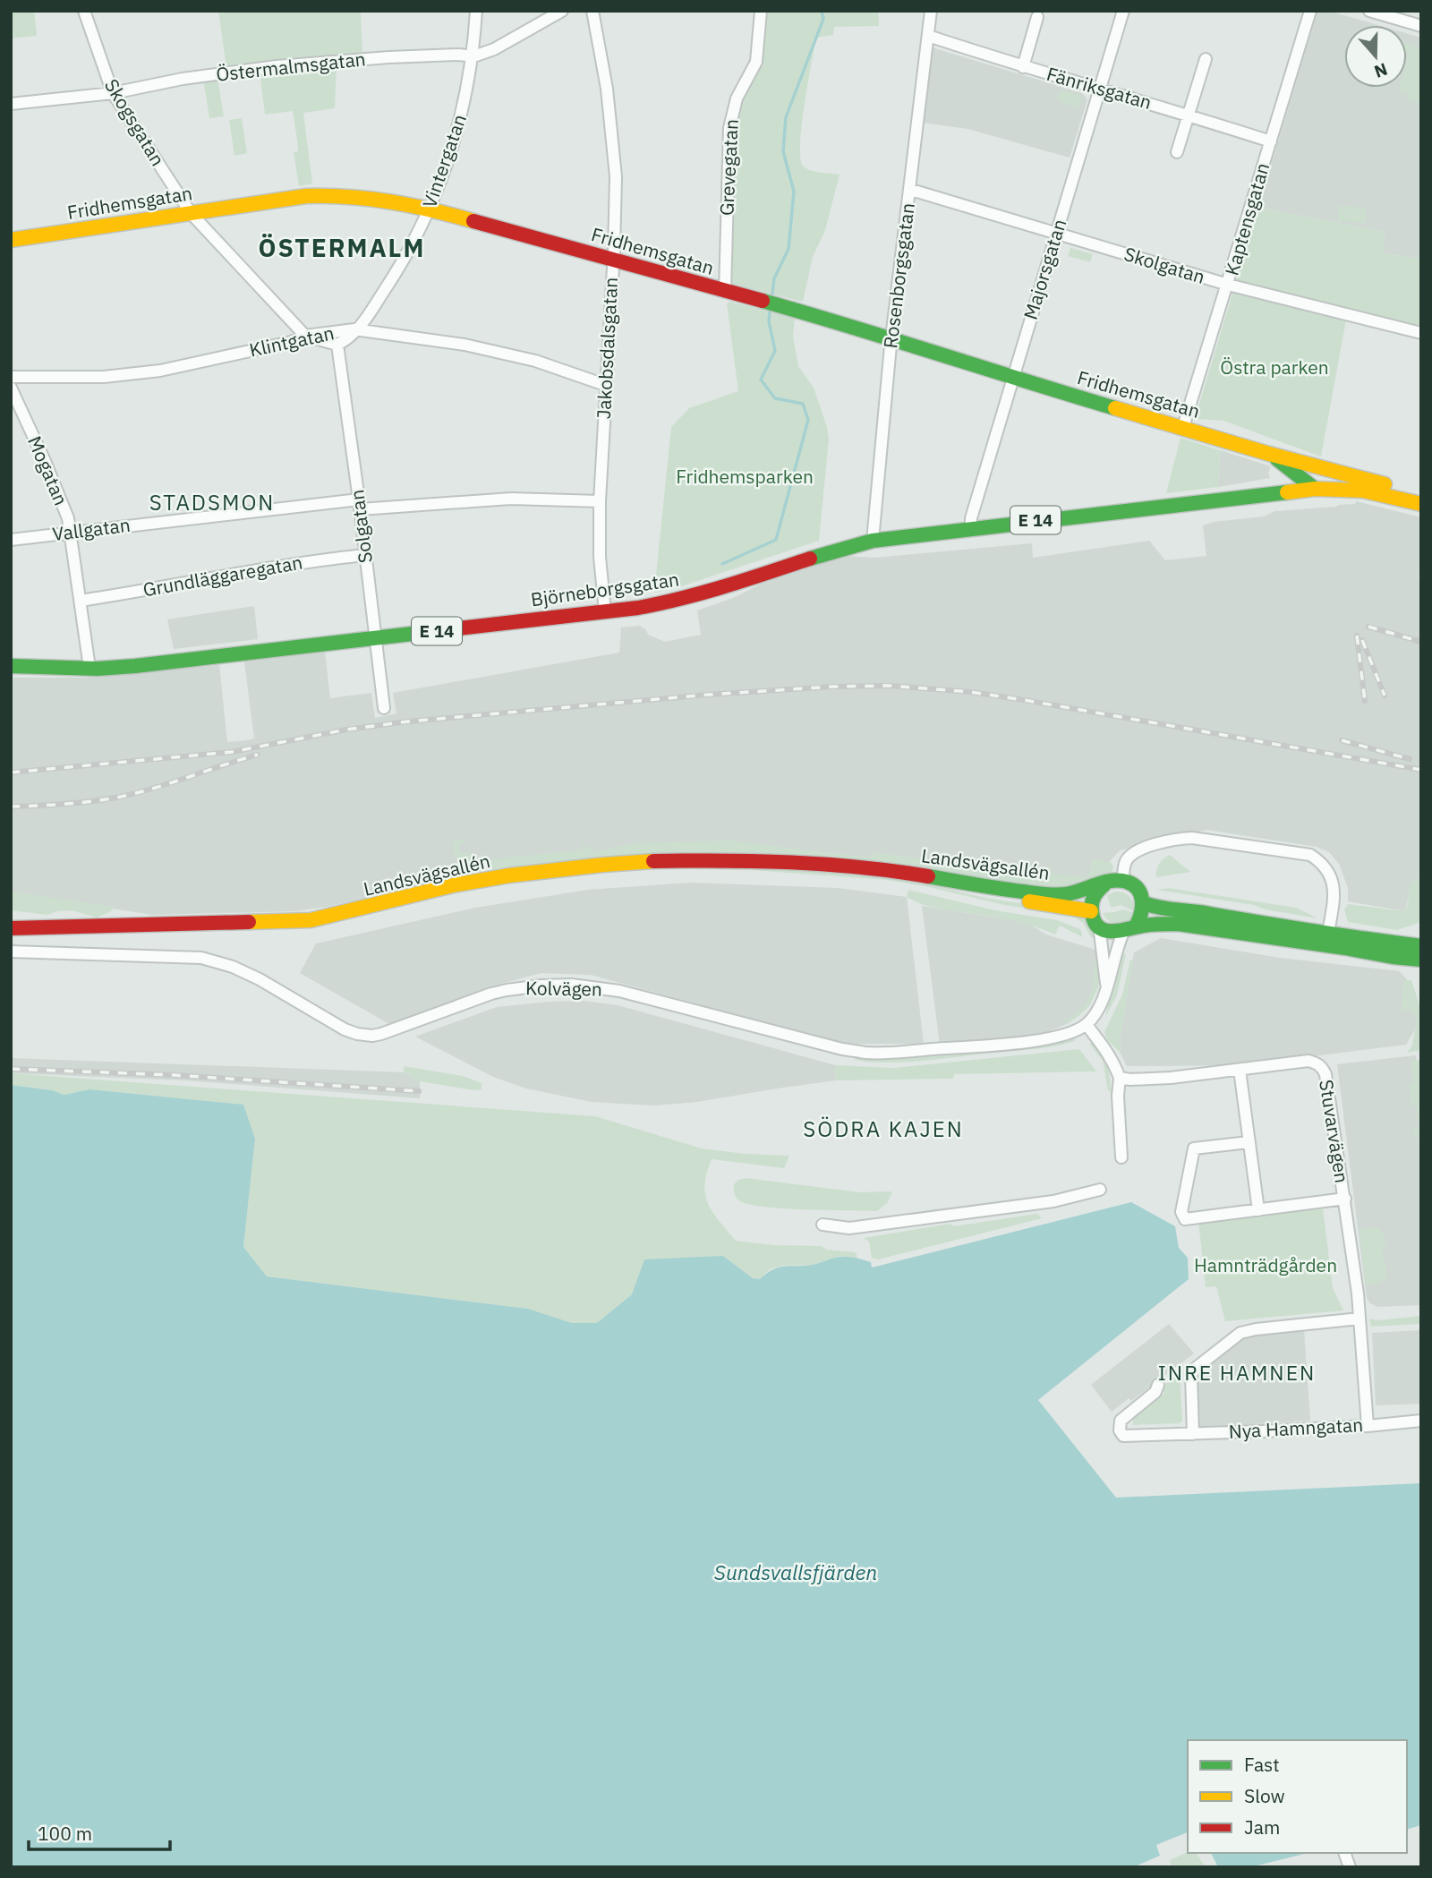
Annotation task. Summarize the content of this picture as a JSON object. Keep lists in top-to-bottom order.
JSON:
{
  "streets": {
    "main road": [
      "Fridhemsgatan",
      "E 14",
      "Björneborgsgatan",
      "Landsvägsallén"
    ],
    "street": [
      "Östermalmsgatan",
      "Fänriksgatan",
      "Skogsgatan",
      "Vintergatan",
      "Grevegatan",
      "Kaptensgatan",
      "Skolgatan",
      "Majorsgatan",
      "Rosenborgsgatan",
      "Klintgatan",
      "Jakobsdalsgatan",
      "Mogatan",
      "Solgatan",
      "Vallgatan",
      "Grundläggaregatan",
      "Kolvägen",
      "Stuvarvägen",
      "Nya Hamngatan"
    ]
  },
  "crossings": [
    ["Östermalmsgatan", "Skogsgatan"],
    ["Östermalmsgatan", "Vintergatan"],
    ["Fänriksgatan", "Kaptensgatan"],
    ["Fänriksgatan", "Majorsgatan"],
    ["Fänriksgatan", "Rosenborgsgatan"],
    ["Skogsgatan", "Fridhemsgatan"],
    ["Skogsgatan", "Klintgatan"],
    ["Vintergatan", "Fridhemsgatan"],
    ["Vintergatan", "Klintgatan"],
    ["Grevegatan", "Fridhemsgatan"],
    ["Fridhemsgatan", "Kaptensgatan"],
    ["Fridhemsgatan", "Majorsgatan"],
    ["Fridhemsgatan", "Rosenborgsgatan"],
    ["Fridhemsgatan", "Jakobsdalsgatan"],
    ["Fridhemsgatan", "E 14"],
    ["Fridhemsgatan", "Björneborgsgatan"],
    ["Kaptensgatan", "Skolgatan"],
    ["Skolgatan", "Majorsgatan"],
    ["Skolgatan", "Rosenborgsgatan"],
    ["Majorsgatan", "Björneborgsgatan"],
    ["Rosenborgsgatan", "Björneborgsgatan"],
    ["Klintgatan", "Jakobsdalsgatan"],
    ["Jakobsdalsgatan", "Vallgatan"],
    ["Jakobsdalsgatan", "Björneborgsgatan"],
    ["Mogatan", "Vallgatan"],
    ["Mogatan", "Grundläggaregatan"],
    ["Mogatan", "Björneborgsgatan"],
    ["E 14", "Björneborgsgatan"],
    ["Solgatan", "Vallgatan"],
    ["Solgatan", "Grundläggaregatan"],
    ["Solgatan", "Björneborgsgatan"],
    ["Stuvarvägen", "Nya Hamngatan"]
  ],
  "districts": [
    "ÖSTERMALM",
    "STADSMON",
    "SÖDRA KAJEN",
    "INRE HAMNEN"
  ],
  "water": ["Sundsvallsfjärden"],
  "parks": ["Östra parken", "Fridhemsparken", "Hamnträdgården"],
  "legend": ["Fast", "Slow", "Jam"],
  "scale_bar": "100 m",
  "north": "bottom"
}
